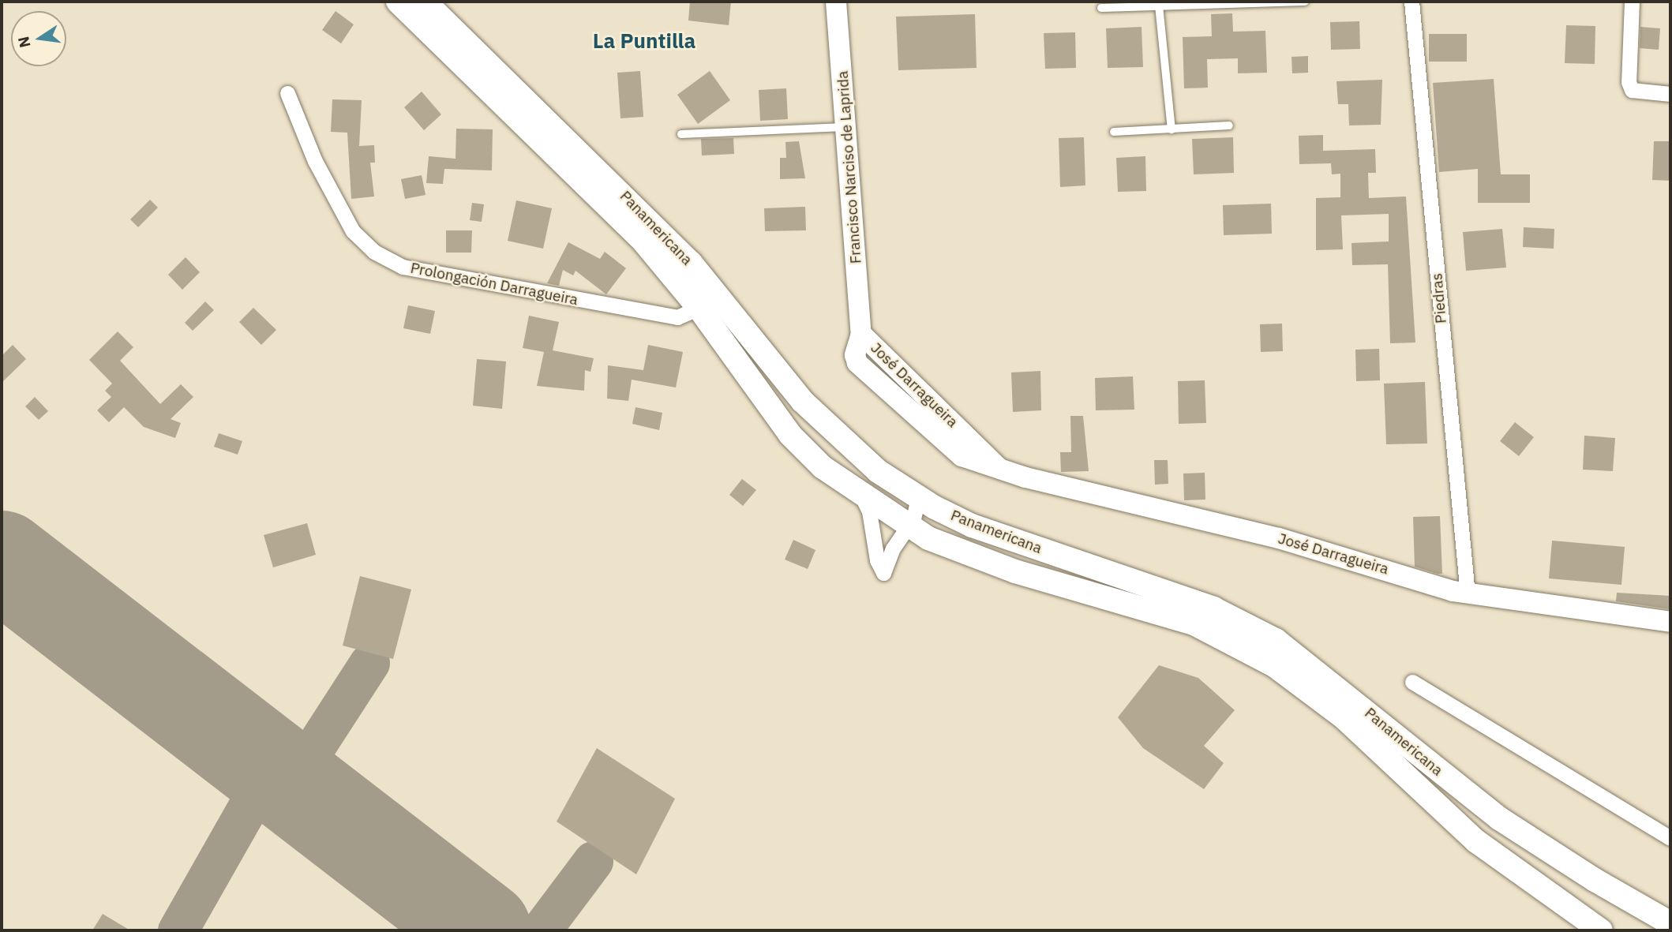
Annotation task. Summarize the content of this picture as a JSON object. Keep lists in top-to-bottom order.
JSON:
{
  "streets": {
    "main road": ["Panamericana"],
    "street": [
      "Francisco Narciso de Laprida",
      "Prolongación Darragueira",
      "Piedras",
      "José Darragueira"
    ]
  },
  "crossings": [
    ["Francisco Narciso de Laprida", "José Darragueira"],
    ["Panamericana", "Prolongación Darragueira"],
    ["Piedras", "José Darragueira"]
  ],
  "districts": ["La Puntilla"],
  "north": "left"
}
